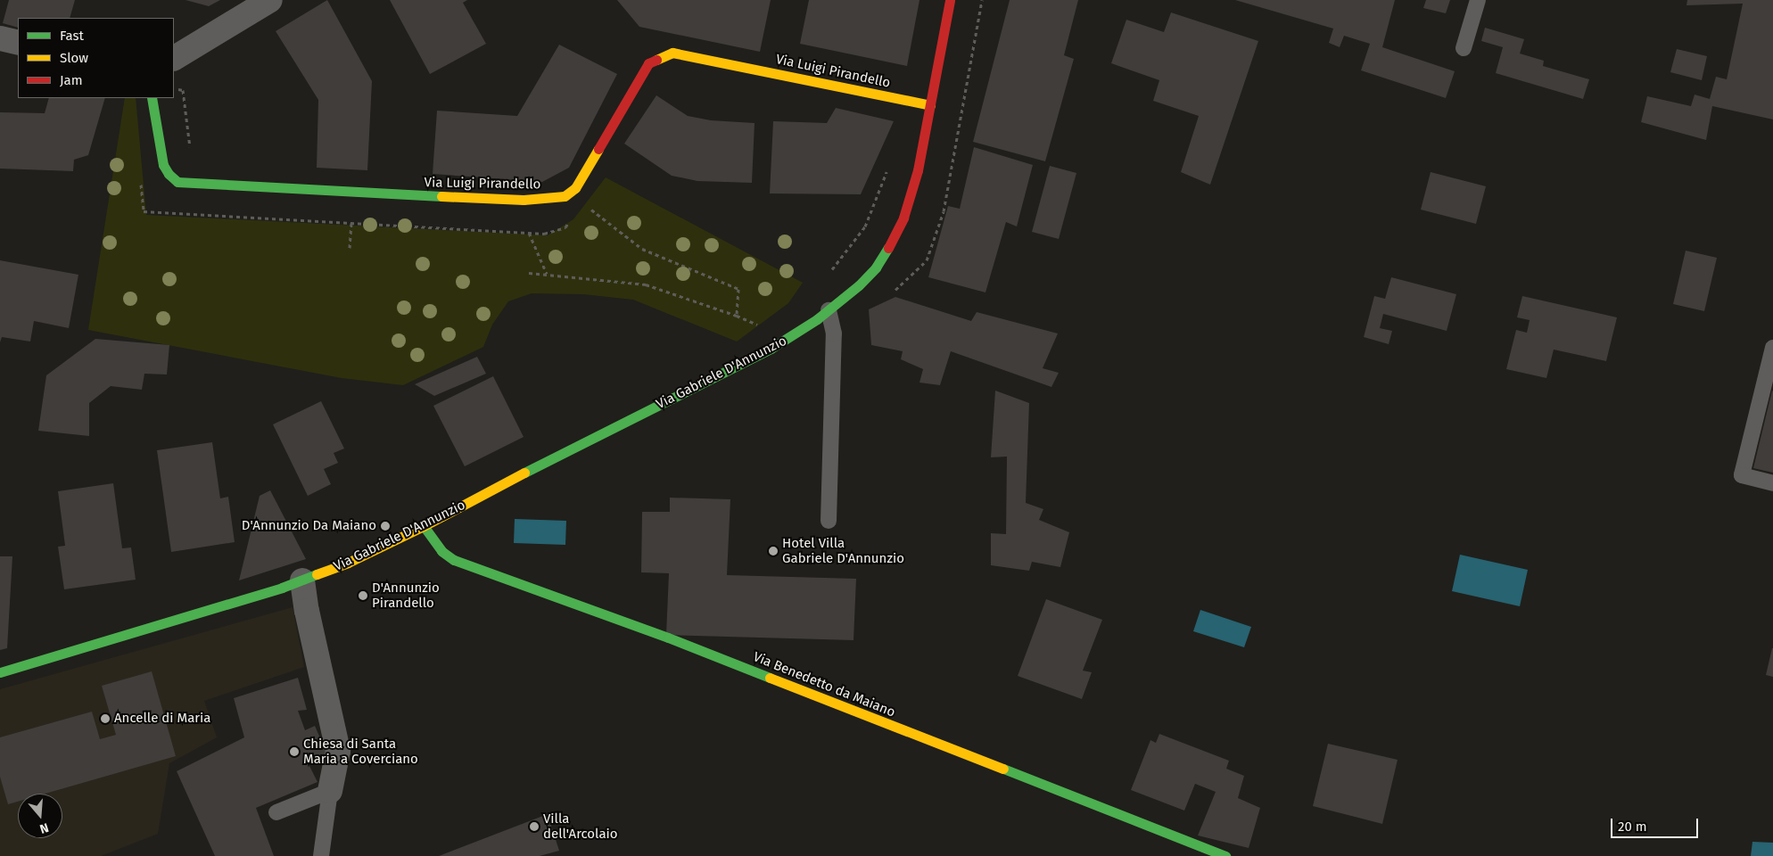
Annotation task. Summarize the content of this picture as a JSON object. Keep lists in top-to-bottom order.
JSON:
{
  "streets": {
    "street": ["Via Luigi Pirandello", "Via Gabriele D'Annunzio", "Via Benedetto da Maiano"]
  },
  "crossings": [
    ["Via Luigi Pirandello", "Via Gabriele D'Annunzio"],
    ["Via Gabriele D'Annunzio", "Via Benedetto da Maiano"]
  ],
  "places": [
    "D'Annunzio Da Maiano",
    "Hotel Villa Gabriele D'Annunzio",
    "D'Annunzio Pirandello",
    "Ancelle di Maria",
    "Chiesa di Santa Maria a Coverciano",
    "Villa dell'Arcolaio"
  ],
  "legend": ["Fast", "Slow", "Jam"],
  "scale_bar": "20 m",
  "north": "bottom"
}
